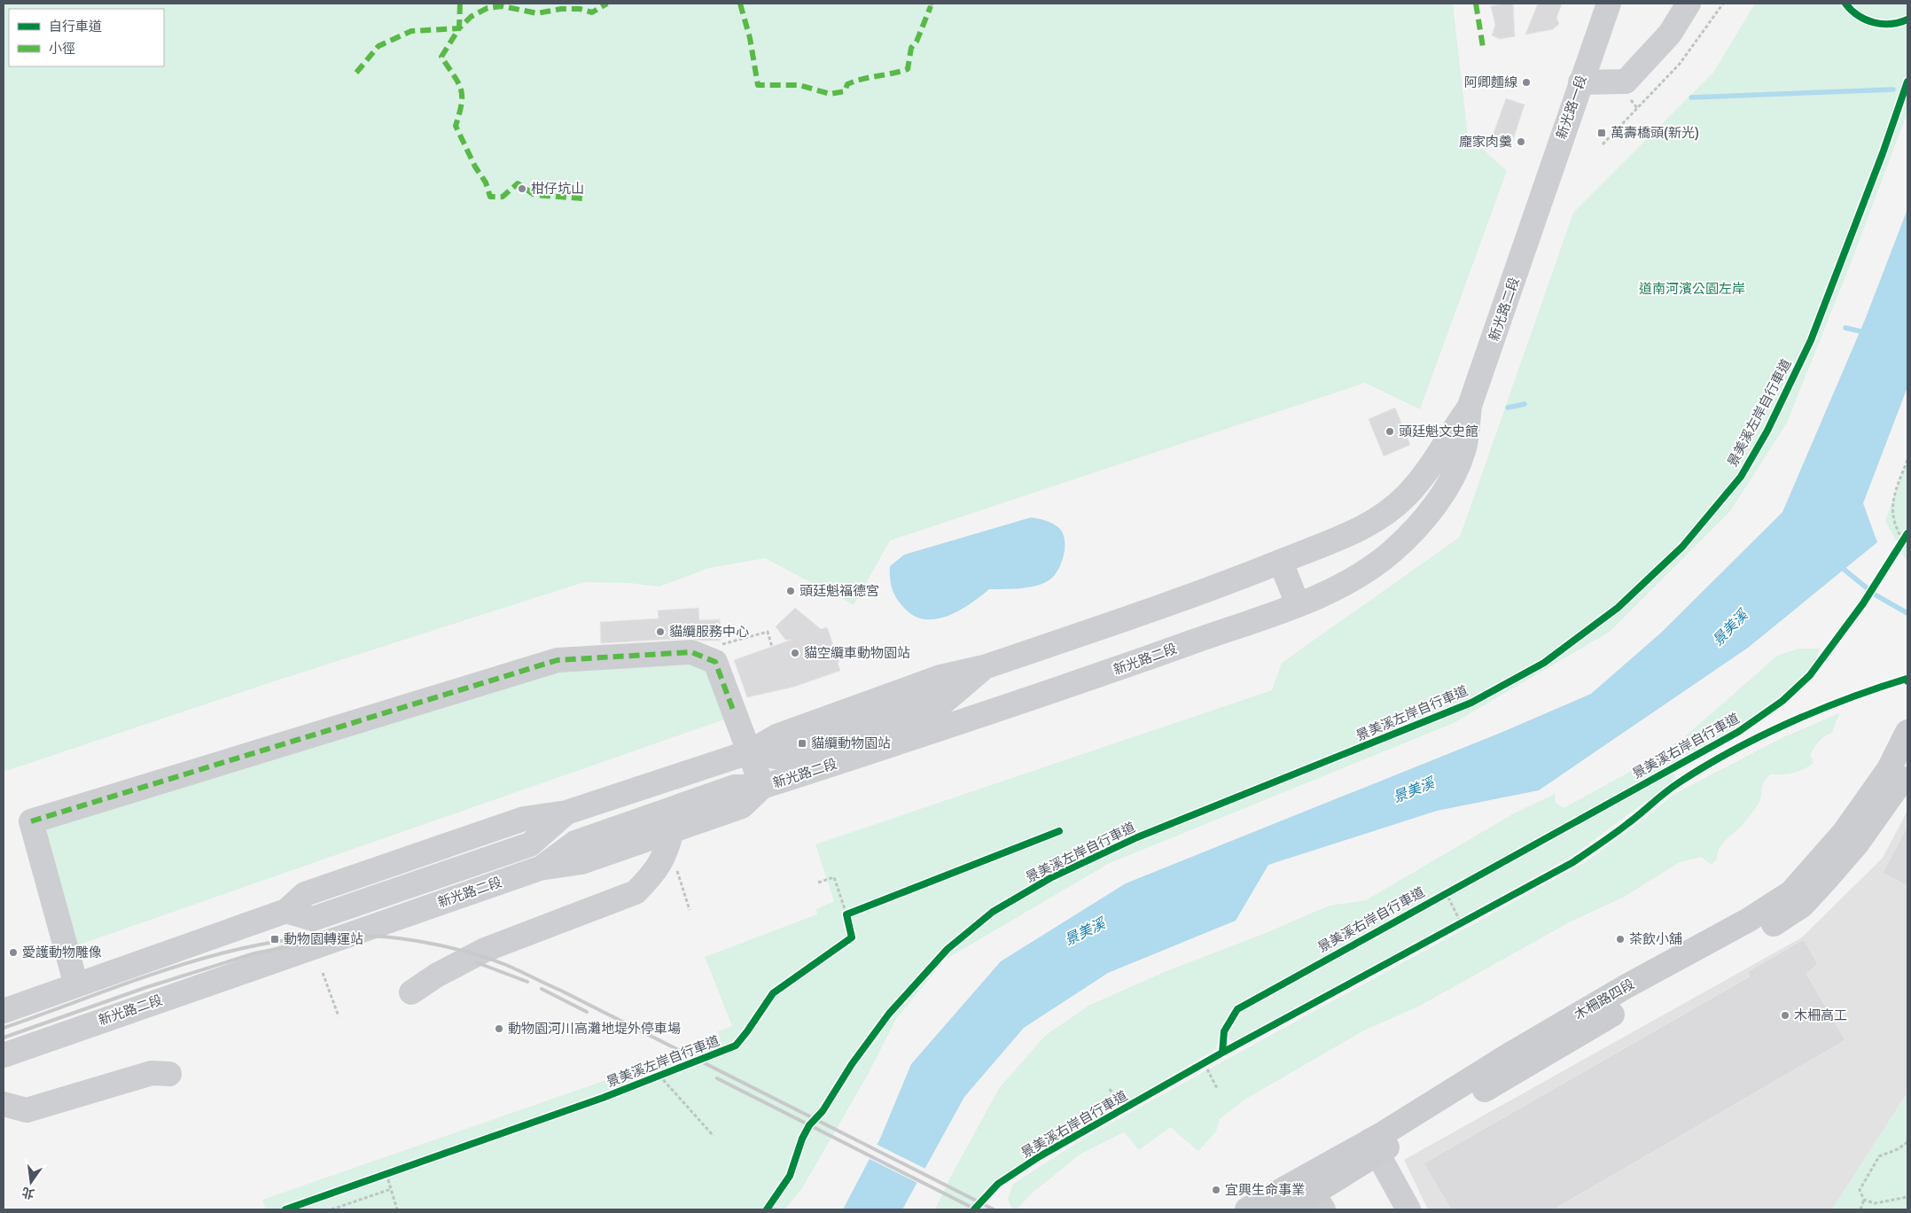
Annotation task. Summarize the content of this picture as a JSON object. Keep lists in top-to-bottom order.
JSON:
{
  "streets": {
    "main road": ["木柵路四段"],
    "street": ["新光路一段", "新光路二段"],
    "cycle path": ["景美溪左岸自行車道", "景美溪右岸自行車道"]
  },
  "crossings": [
    ["新光路一段", "新光路二段"]
  ],
  "water": ["景美溪"],
  "parks": ["道南河濱公園左岸"],
  "places": {
    "other": [
      "阿卿麵線",
      "龐家肉羹",
      "柑仔坑山",
      "頭廷魁文史館",
      "頭廷魁福德宮",
      "貓纜服務中心",
      "貓空纜車動物園站",
      "茶飲小舖",
      "愛護動物雕像",
      "木柵高工",
      "動物園河川高灘地堤外停車場",
      "宜興生命事業"
    ],
    "transit": ["萬壽橋頭(新光)", "貓纜動物園站", "動物園轉運站"]
  },
  "legend": ["自行車道", "小徑"],
  "north": "bottom"
}
